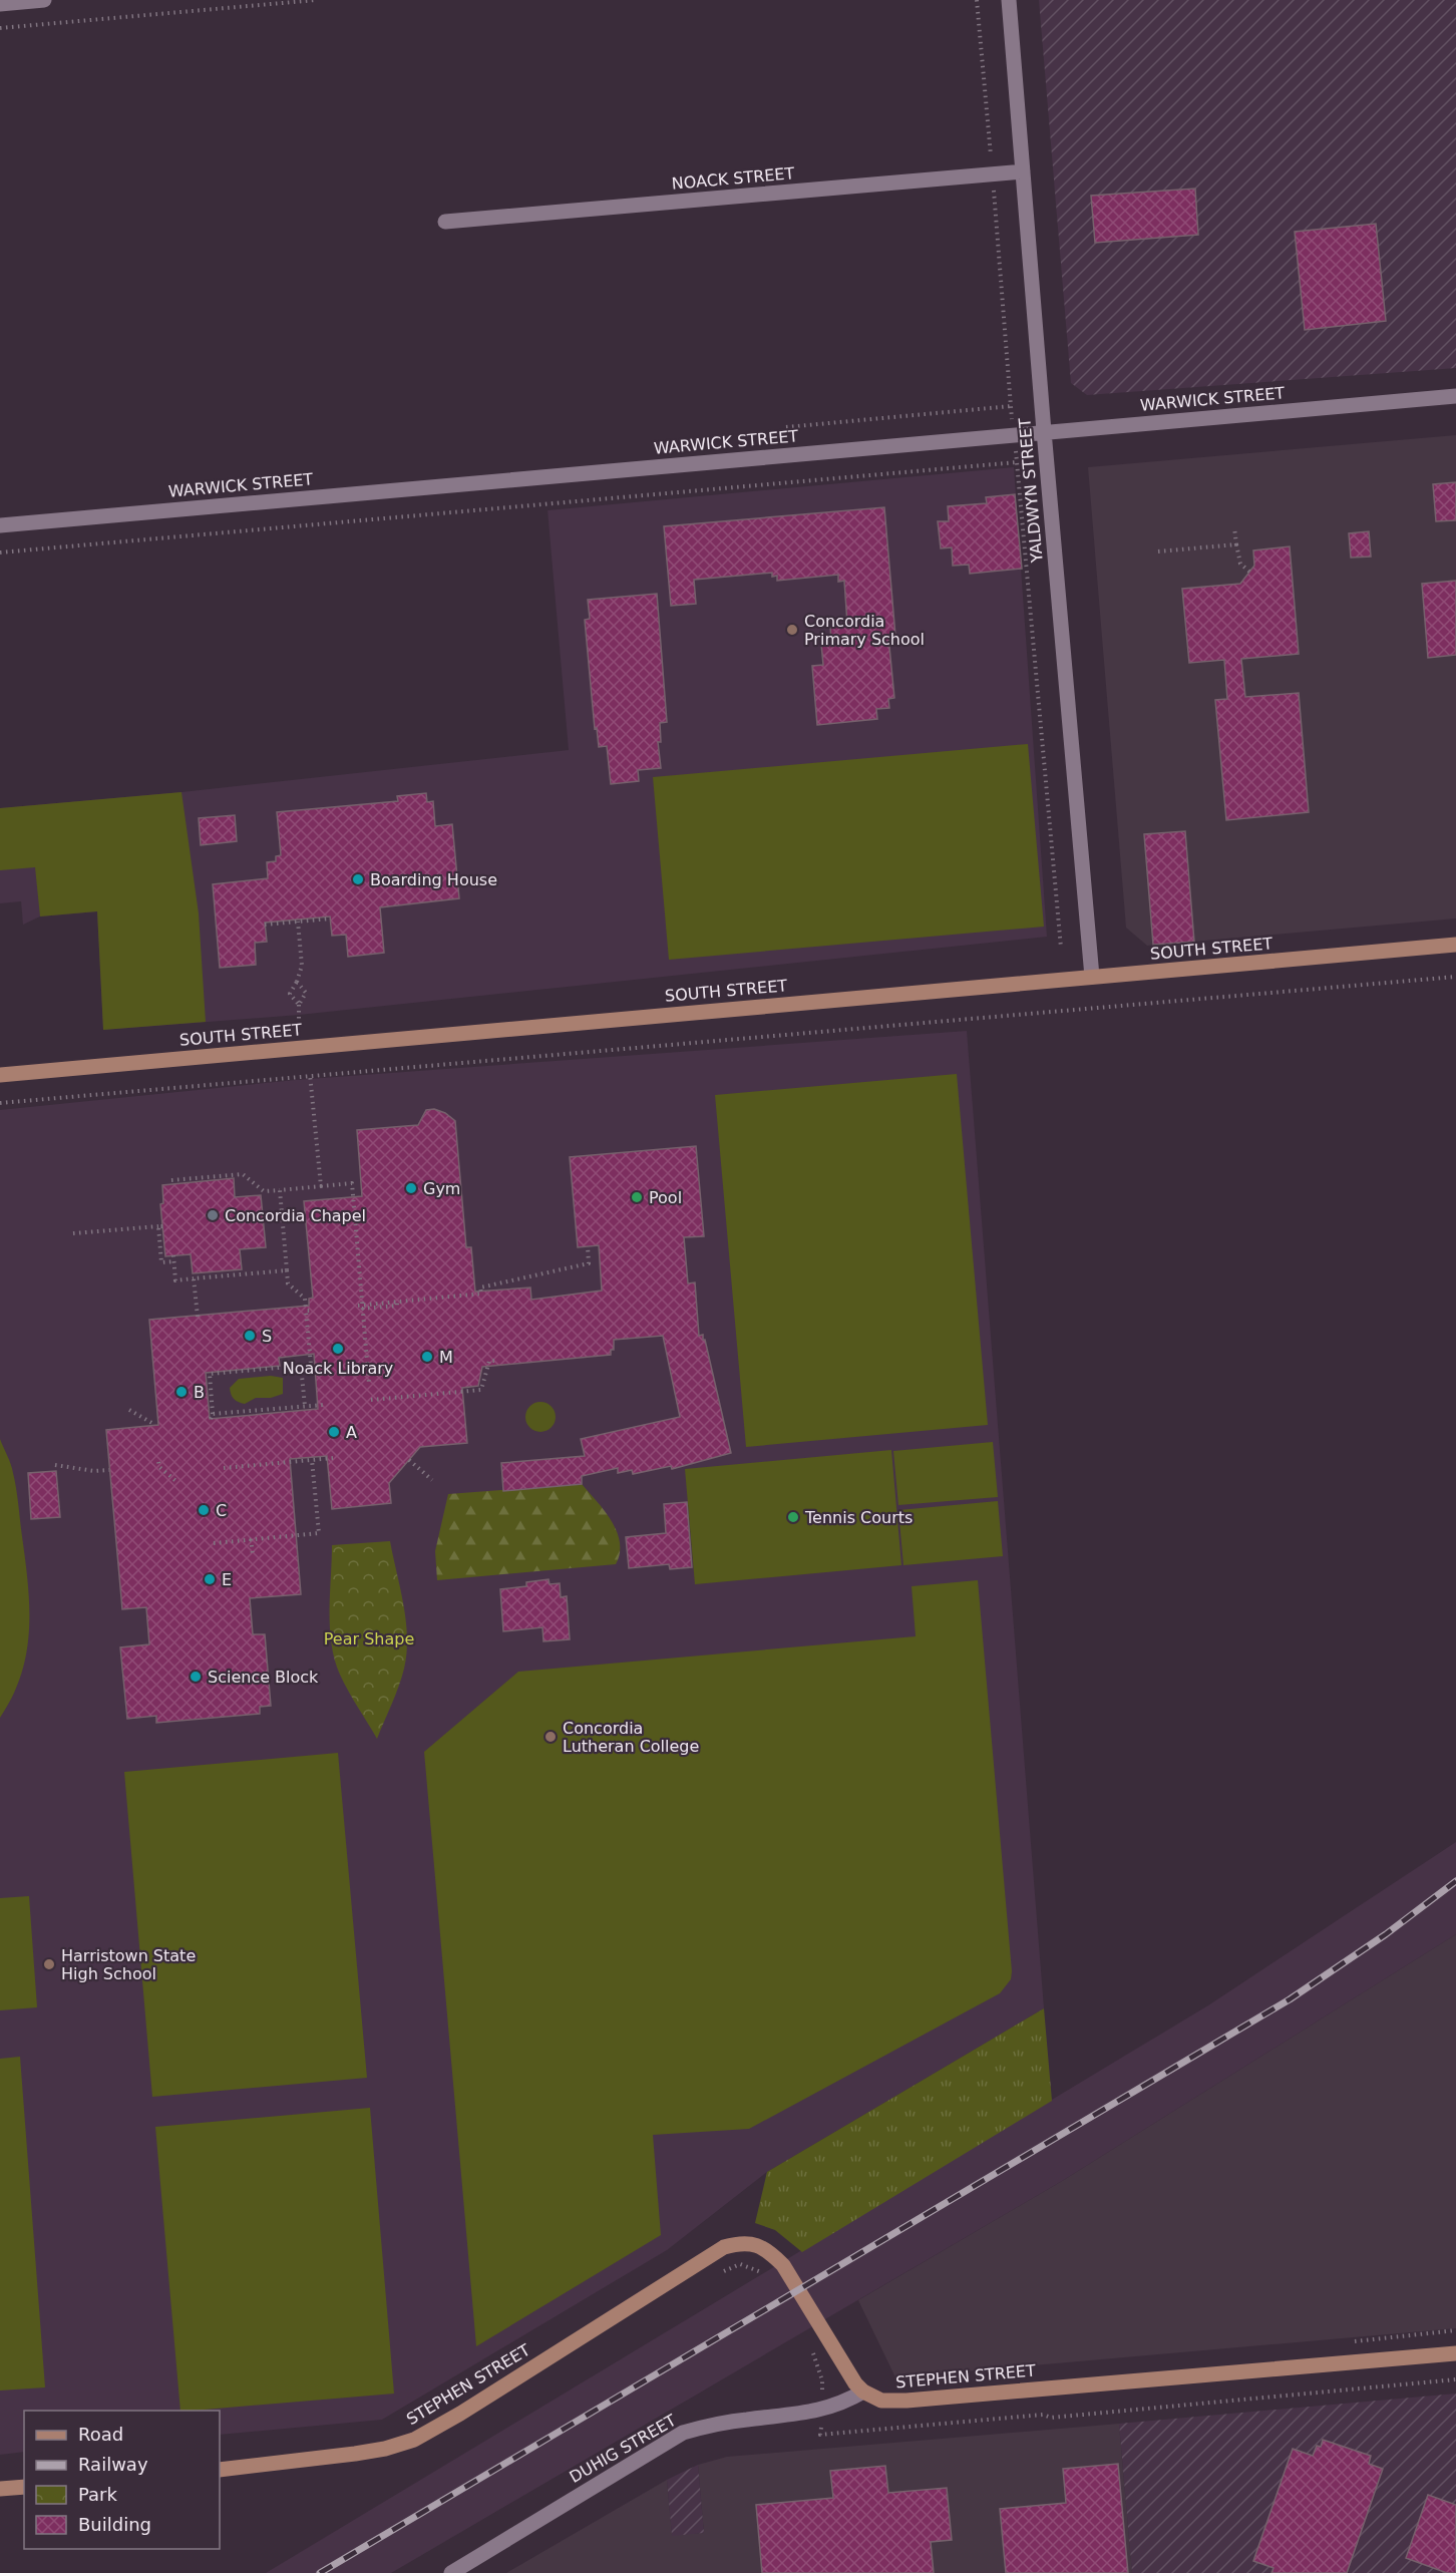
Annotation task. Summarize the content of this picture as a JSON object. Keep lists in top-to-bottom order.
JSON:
{
  "streets": {
    "street": [
      "NOACK STREET",
      "WARWICK STREET",
      "YALDWYN STREET",
      "SOUTH STREET",
      "STEPHEN STREET",
      "DUHIG STREET"
    ]
  },
  "crossings": [
    ["NOACK STREET", "YALDWYN STREET"],
    ["WARWICK STREET", "YALDWYN STREET"],
    ["YALDWYN STREET", "SOUTH STREET"],
    ["STEPHEN STREET", "DUHIG STREET"]
  ],
  "parks": ["Pear Shape"],
  "places": [
    "Concordia Primary School",
    "Boarding House",
    "Gym",
    "Pool",
    "Concordia Chapel",
    "S",
    "Noack Library",
    "M",
    "B",
    "A",
    "C",
    "Tennis Courts",
    "E",
    "Science Block",
    "Concordia Lutheran College",
    "Harristown State High School"
  ],
  "legend": [
    "Road",
    "Railway",
    "Park",
    "Building"
  ]
}
